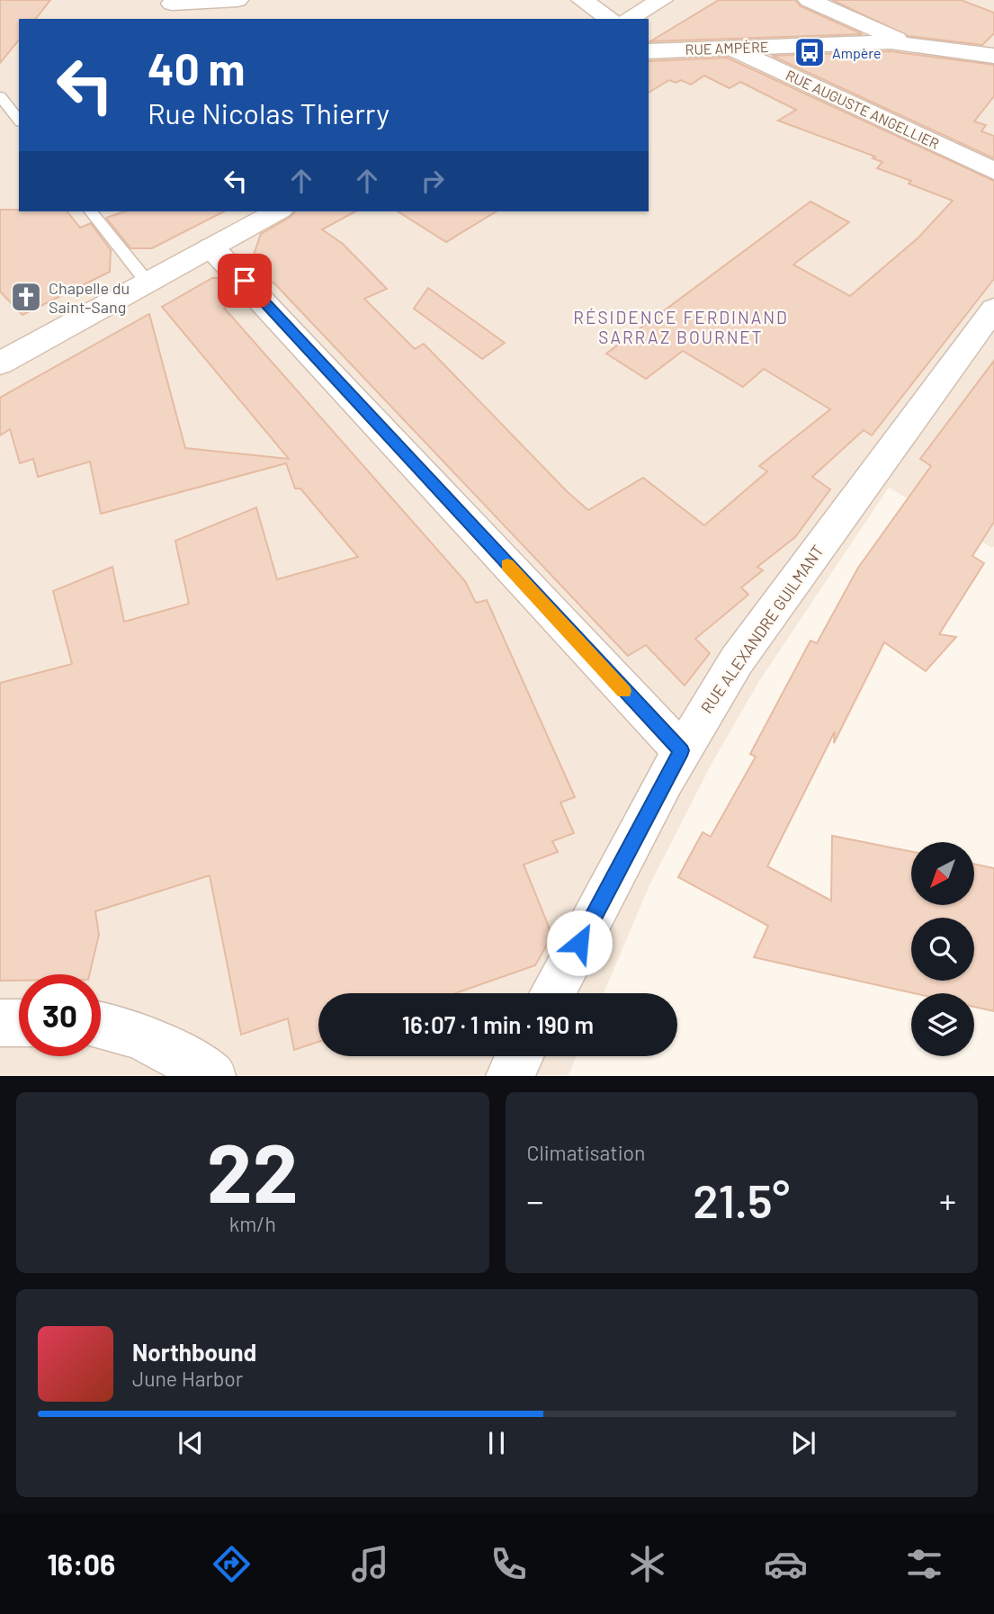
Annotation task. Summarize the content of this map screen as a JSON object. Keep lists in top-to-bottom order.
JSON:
{
  "streets": {
    "street": ["RUE AMPÈRE", "RUE AUGUSTE ANGELLIER", "RUE ALEXANDRE GUILMANT"]
  },
  "crossings": [
    ["RUE AMPÈRE", "RUE AUGUSTE ANGELLIER"]
  ],
  "districts": ["RÉSIDENCE FERDINAND SARRAZ BOURNET"],
  "places": {
    "bus stop": ["Ampère"],
    "church": ["Chapelle du Saint-Sang"]
  },
  "north": "bottom left",
  "page": {
    "turn": ["40 m", "Rue Nicolas Thierry"],
    "limit": "30",
    "trip": "16:07 · 1 min · 190 m",
    "tile": [
      ["22", "km/h"],
      "Climatisation"
    ],
    "heat": ["−", "21.5°", "+"],
    "song": ["Northbound", "June Harbor"],
    "tabs": "16:06"
  }
}
